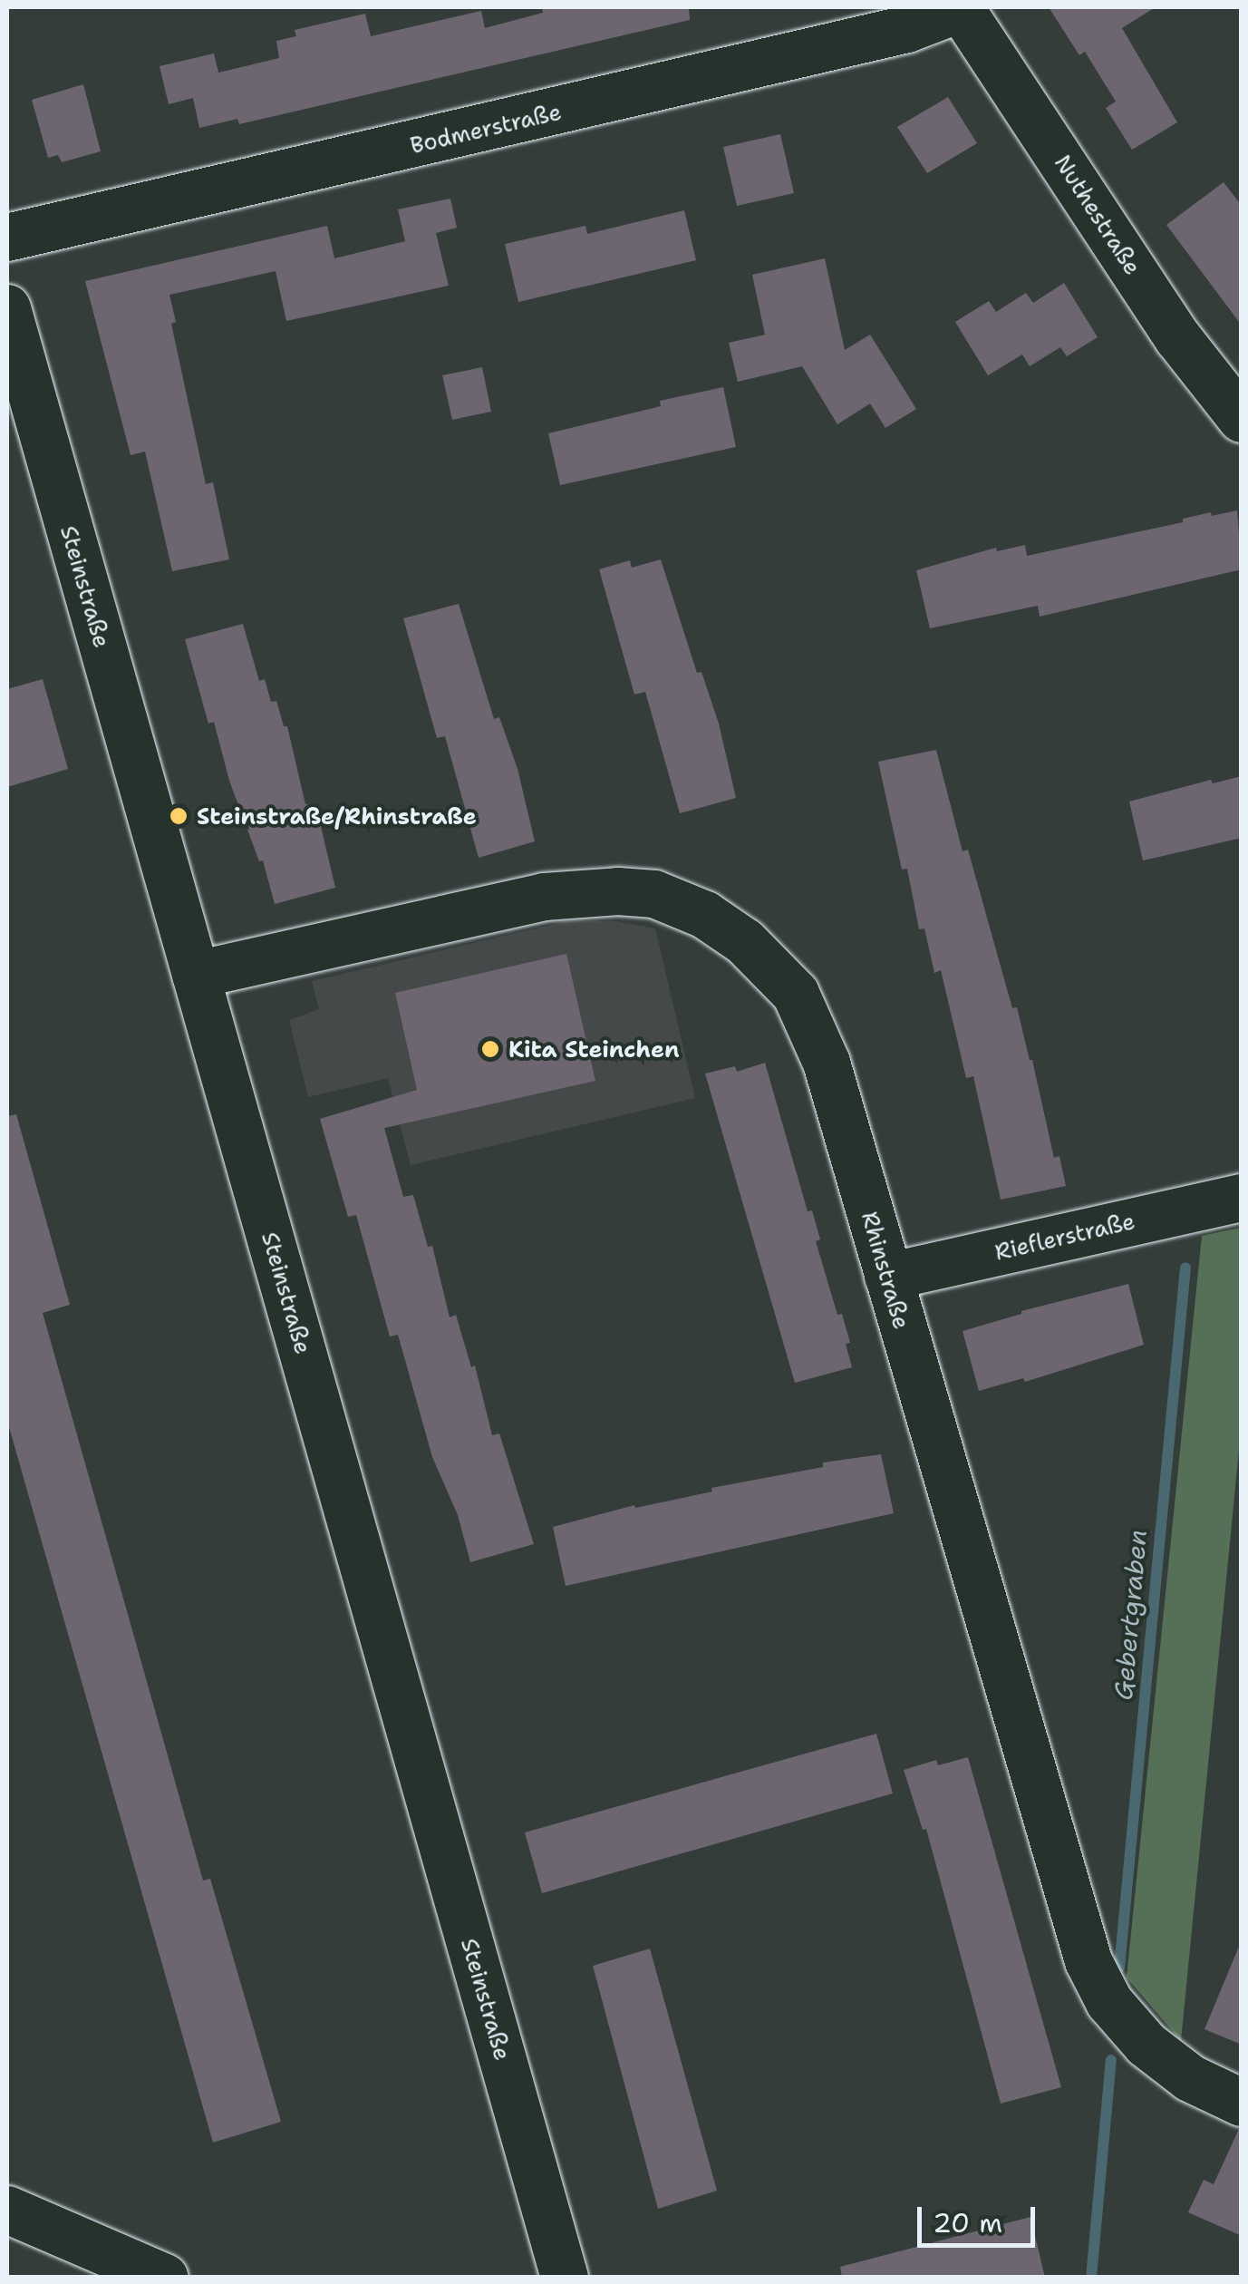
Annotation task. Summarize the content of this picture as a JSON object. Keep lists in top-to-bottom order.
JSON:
{
  "streets": {
    "street": [
      "Bodmerstraße",
      "Nuthestraße",
      "Steinstraße",
      "Rieflerstraße",
      "Rhinstraße"
    ]
  },
  "crossings": [
    ["Bodmerstraße", "Nuthestraße"],
    ["Steinstraße", "Rhinstraße"],
    ["Rieflerstraße", "Rhinstraße"]
  ],
  "water": ["Gebertgraben"],
  "places": ["Steinstraße/Rhinstraße", "Kita Steinchen"],
  "scale_bar": "20 m"
}
